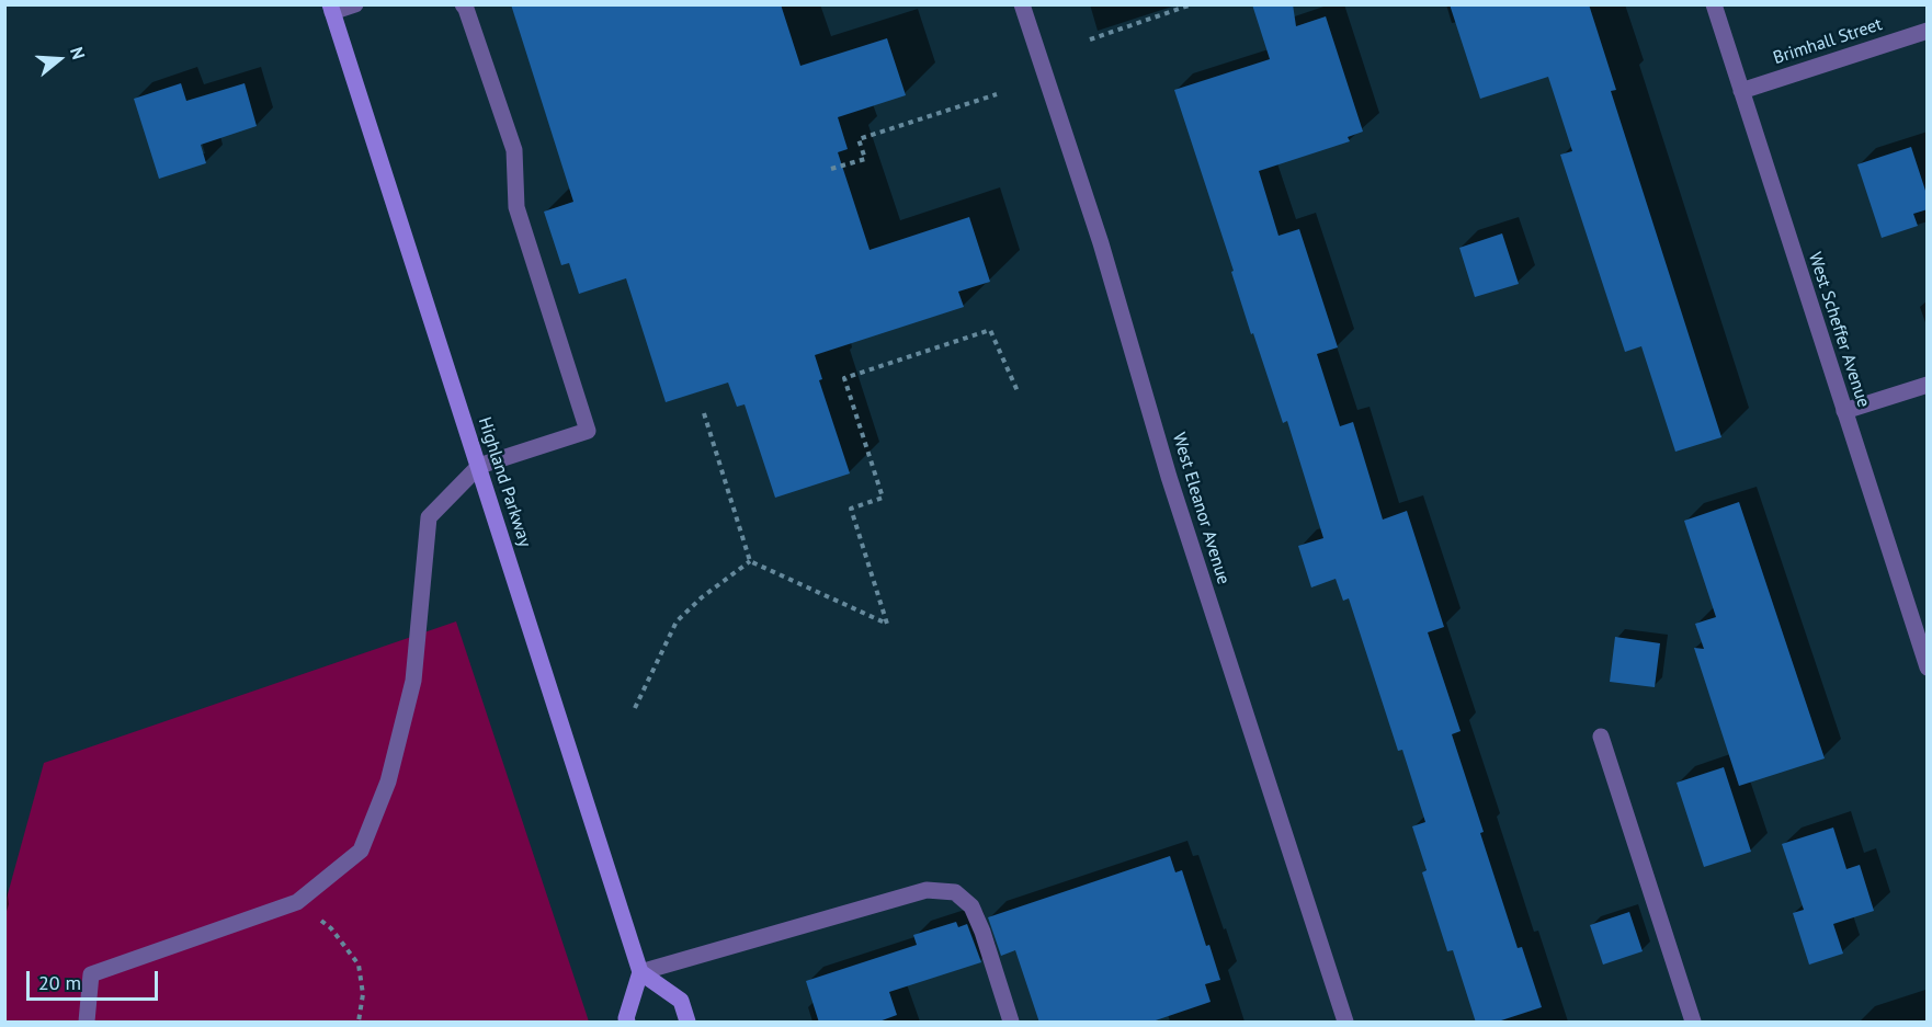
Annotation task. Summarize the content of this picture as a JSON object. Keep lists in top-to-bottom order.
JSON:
{
  "streets": {
    "street": [
      "Brimhall Street",
      "West Scheffer Avenue",
      "Highland Parkway",
      "West Eleanor Avenue"
    ]
  },
  "crossings": [
    ["Brimhall Street", "West Scheffer Avenue"]
  ],
  "scale_bar": "20 m",
  "north": "right"
}
